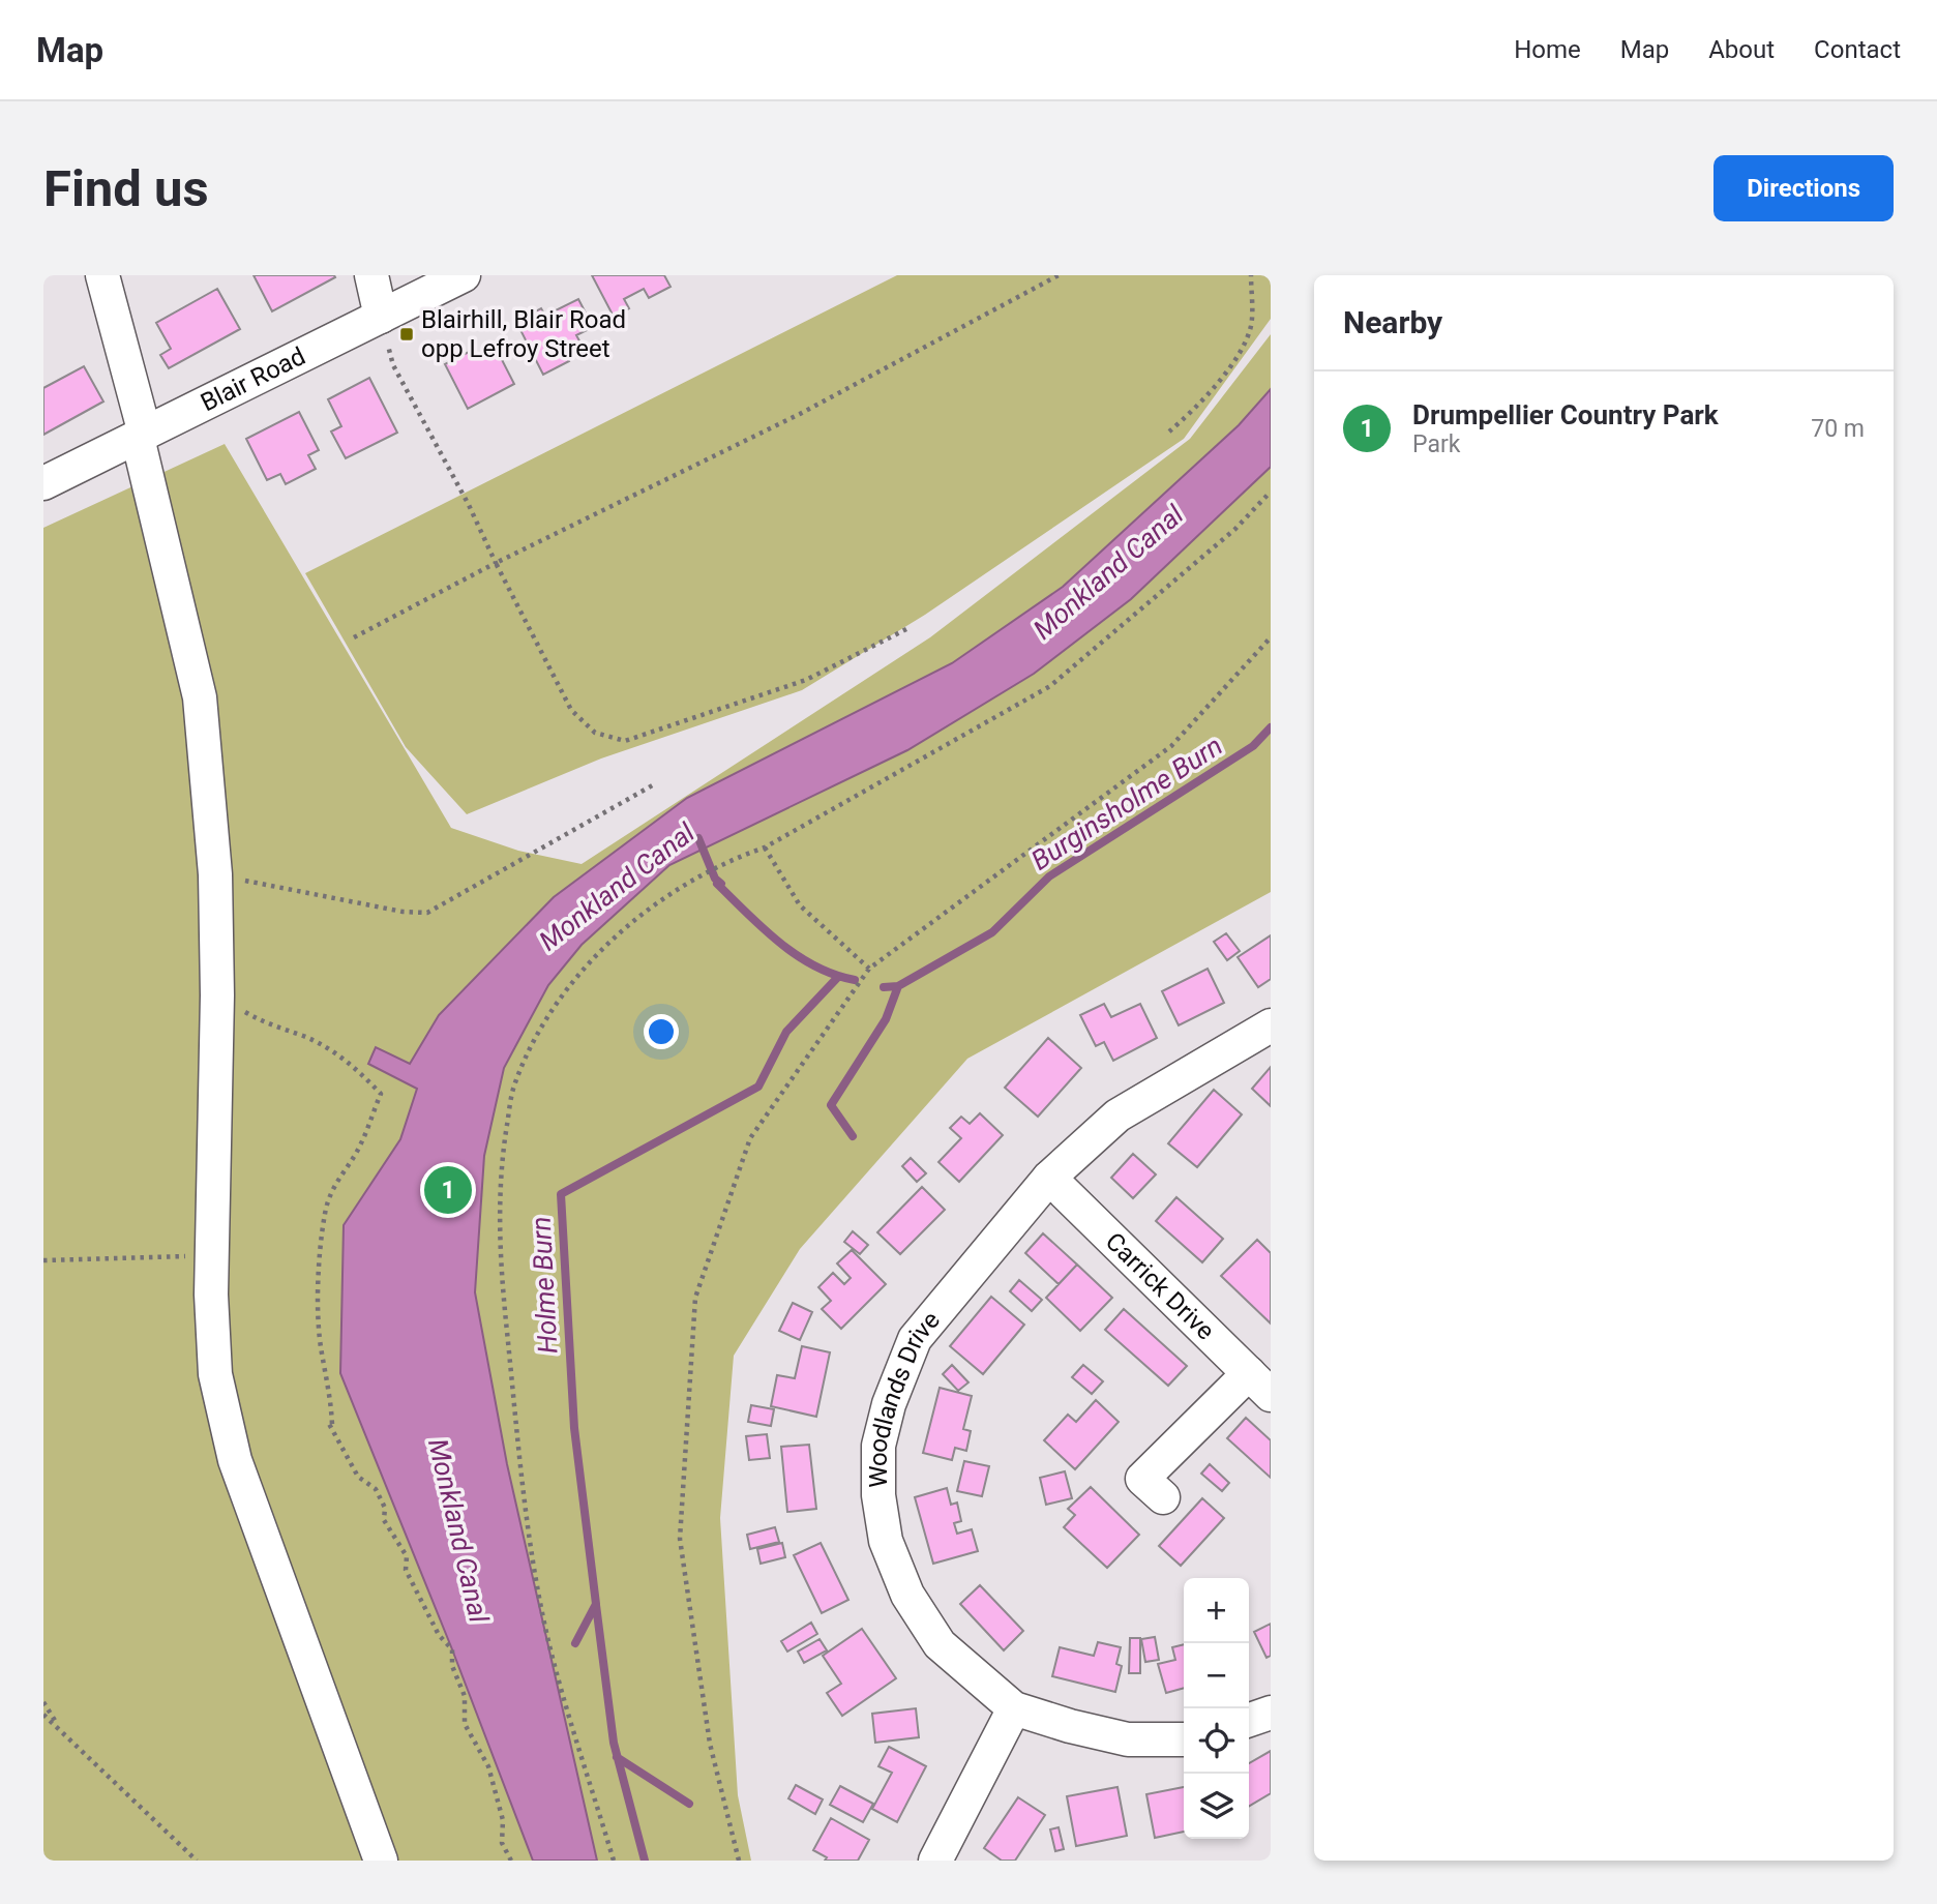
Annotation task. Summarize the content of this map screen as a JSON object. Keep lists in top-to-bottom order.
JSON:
{
  "streets": {
    "street": ["Blair Road", "Carrick Drive", "Woodlands Drive"]
  },
  "crossings": [
    ["Carrick Drive", "Woodlands Drive"]
  ],
  "water": ["Monkland Canal", "Burginsholme Burn", "Holme Burn"],
  "places": {
    "transit": ["Blairhill, Blair Road opp Lefroy Street"]
  },
  "page": {
    "header": "Map",
    "nav": [
      "Home",
      "Map",
      "About",
      "Contact"
    ],
    "buttons": "Directions",
    "title": "Find us",
    "heading": "Nearby",
    "list": [
      {
        "mark": "1",
        "name": "Drumpellier Country Park",
        "note": "Park",
        "value": "70 m"
      }
    ],
    "pins": "1",
    "map_buttons": ["+", "−"]
  }
}
